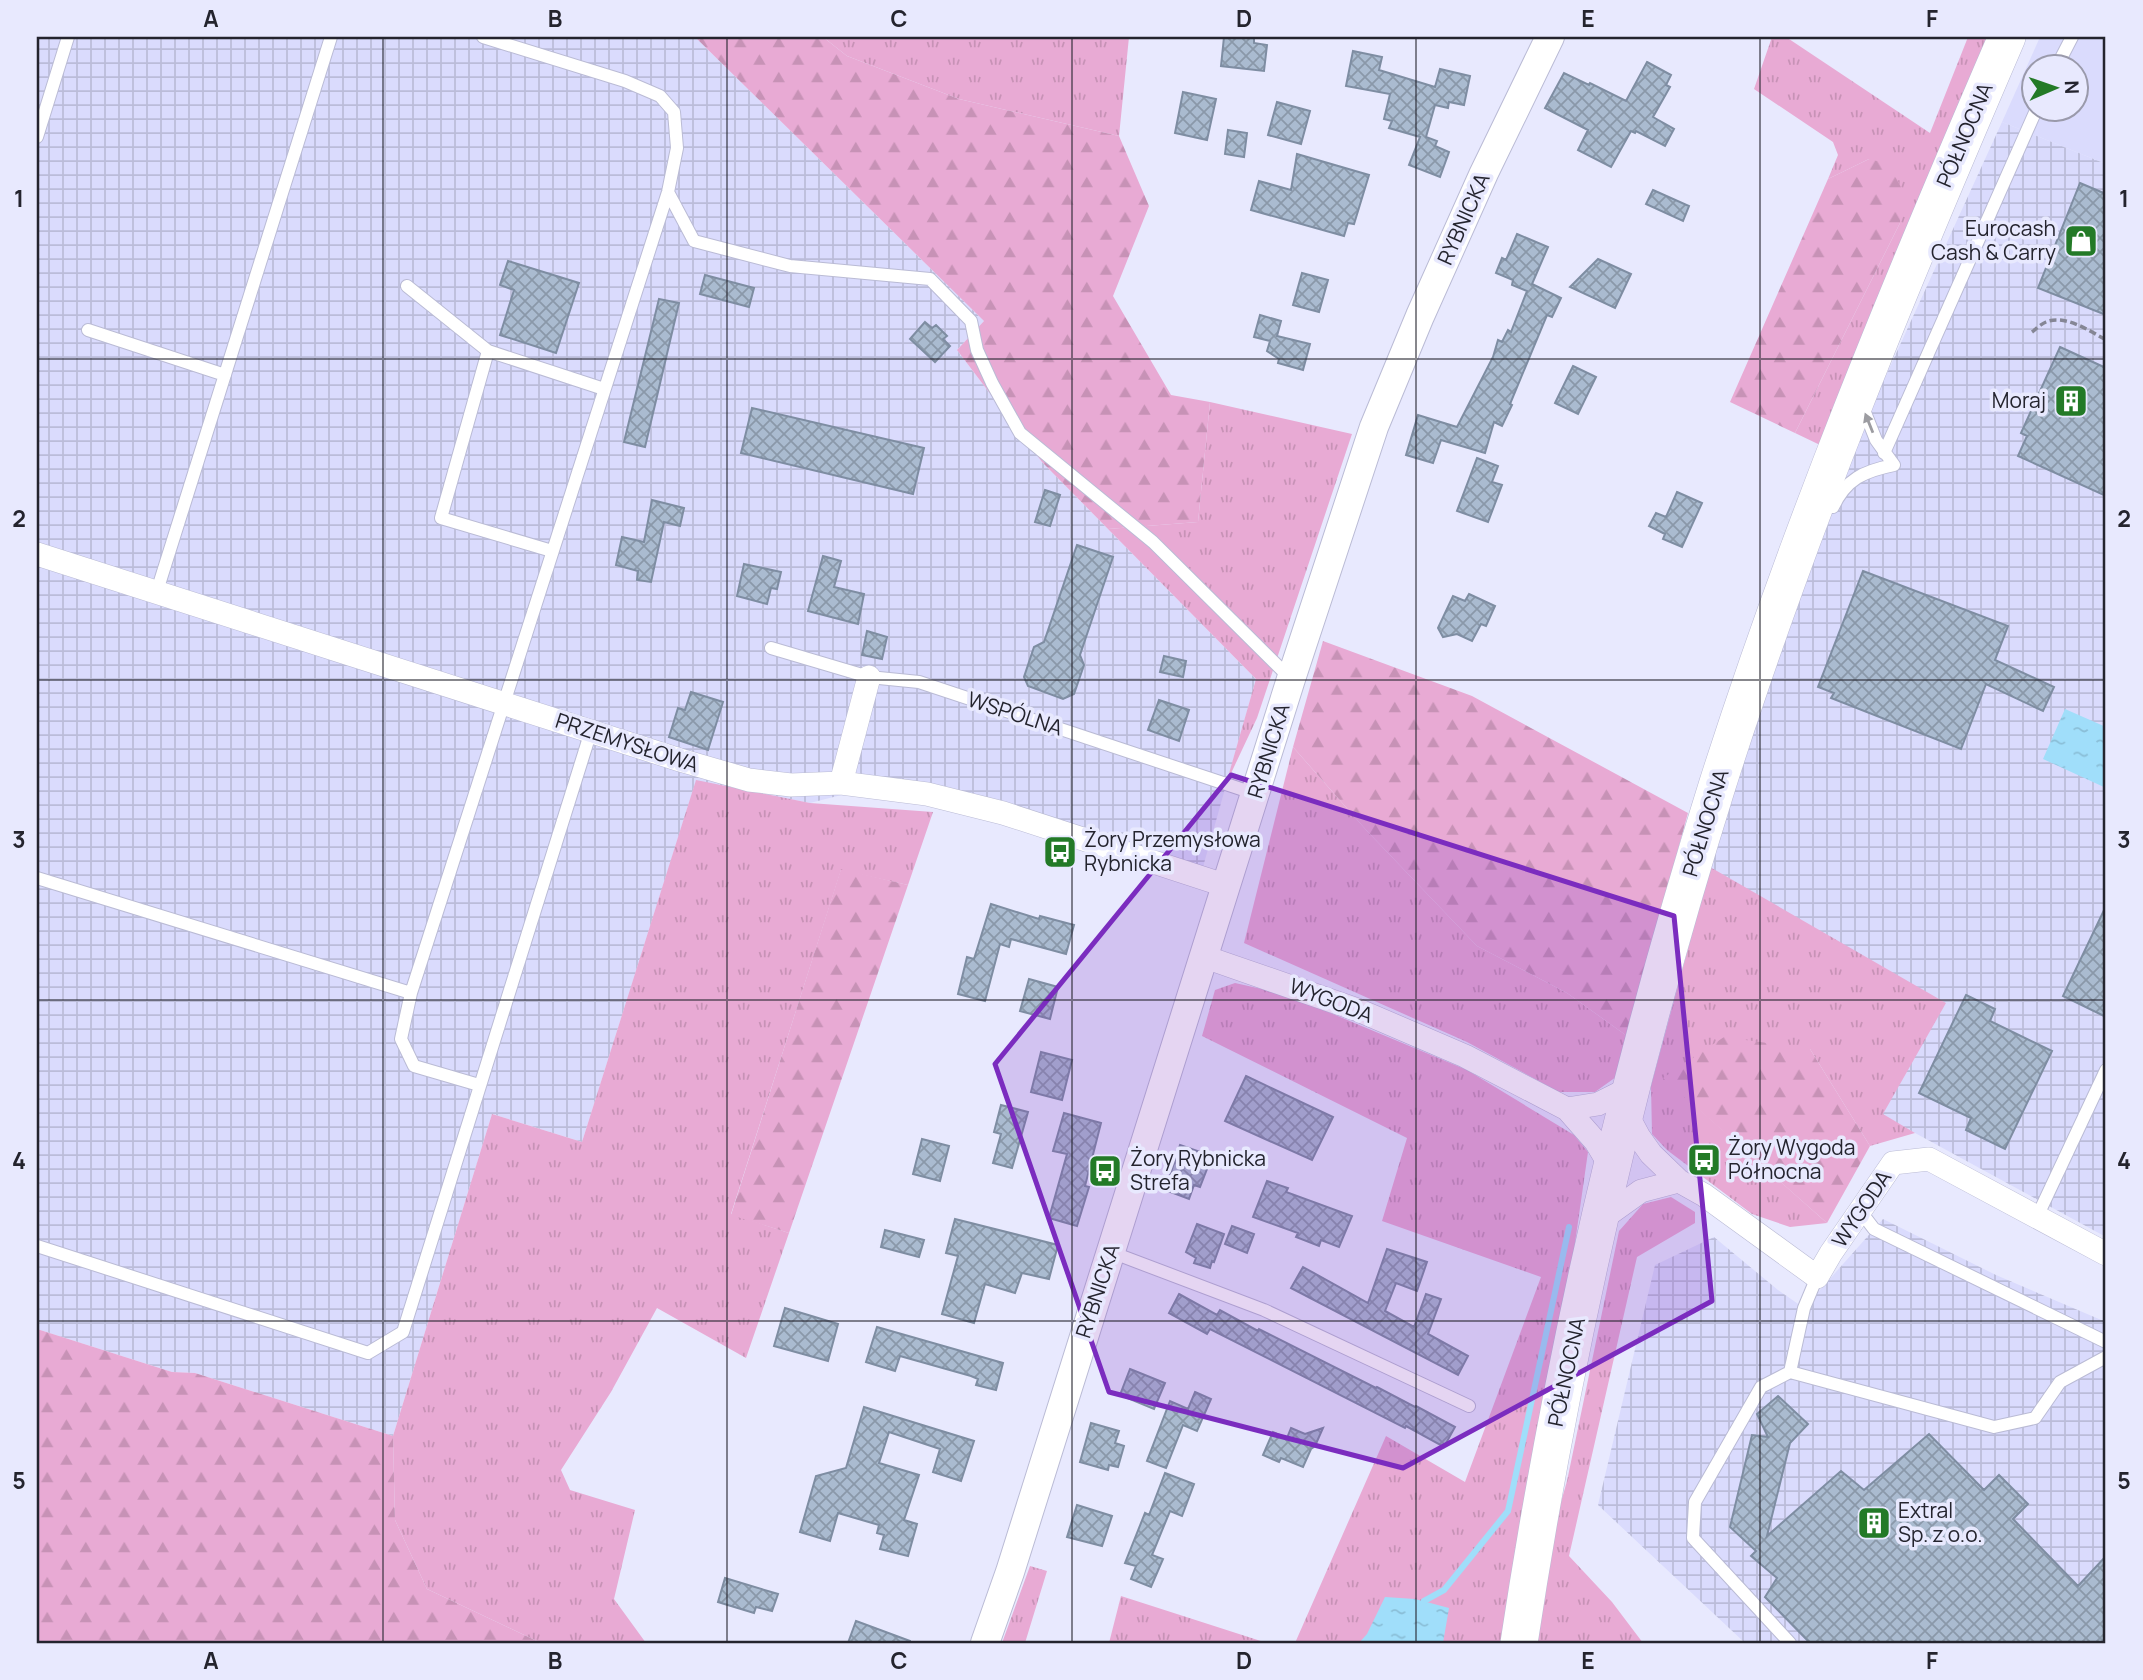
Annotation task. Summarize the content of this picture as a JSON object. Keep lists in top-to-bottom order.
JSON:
{
  "streets": {
    "main road": ["PÓŁNOCNA"],
    "street": ["RYBNICKA", "PRZEMYSŁOWA", "WYGODA"],
    "lane": ["WSPÓLNA"]
  },
  "crossings": [
    ["RYBNICKA", "WSPÓLNA"],
    ["RYBNICKA", "PRZEMYSŁOWA"],
    ["RYBNICKA", "WYGODA"]
  ],
  "places": {
    "shop": ["Eurocash Cash & Carry"],
    "building": ["Moraj", "Extral Sp. z o.o."],
    "bus stop": ["Żory Przemysłowa Rybnicka", "Żory Wygoda Północna", "Żory Rybnicka Strefa"]
  },
  "north": "right",
  "grid": {
    "columns": [
      "A",
      "B",
      "C",
      "D",
      "E",
      "F"
    ],
    "rows": [
      "1",
      "2",
      "3",
      "4",
      "5"
    ]
  }
}
